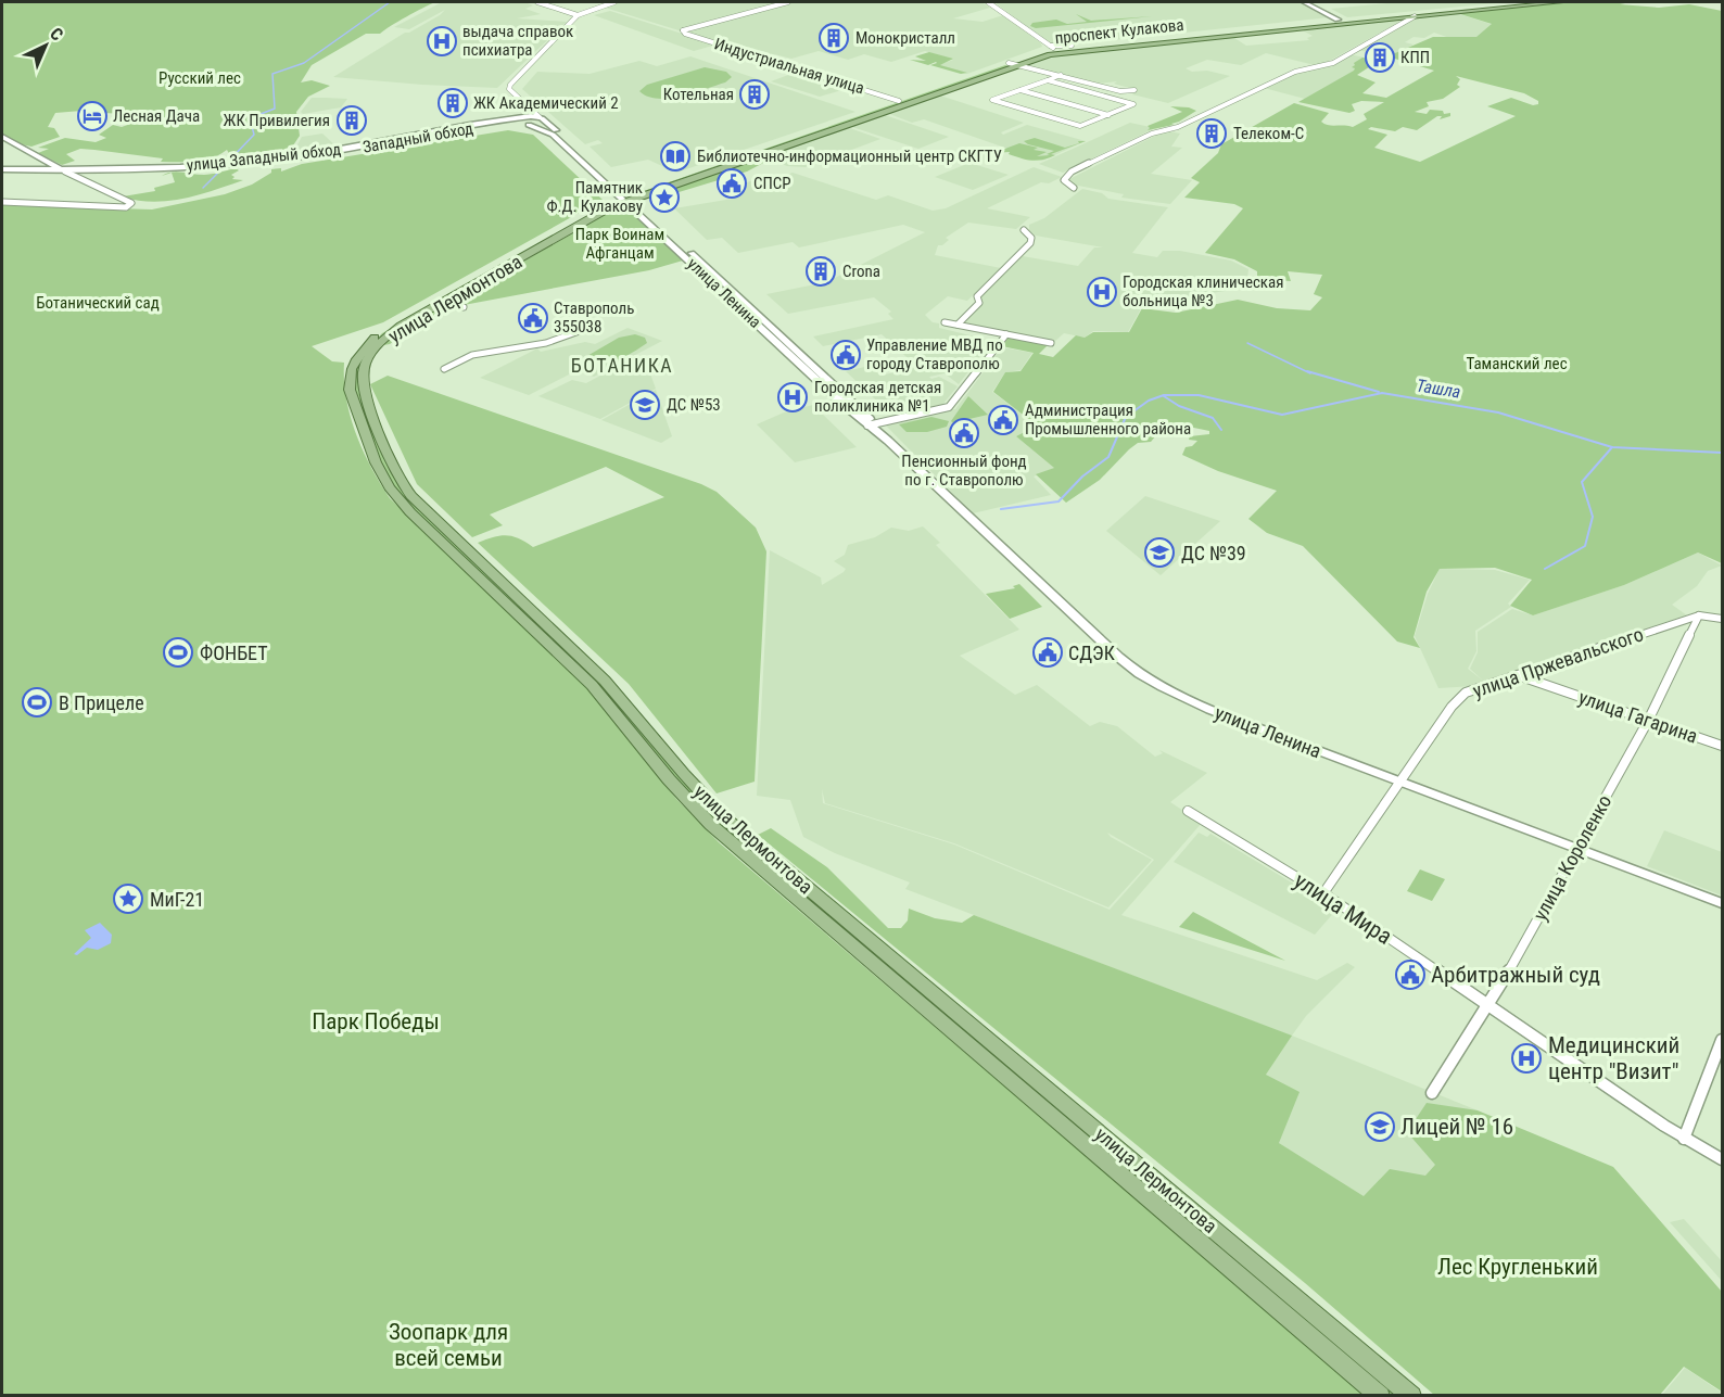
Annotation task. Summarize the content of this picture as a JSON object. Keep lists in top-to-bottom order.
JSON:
{
  "streets": {
    "main road": [
      "проспект Кулакова",
      "Западный обход",
      "улица Западный обход",
      "улица Ленина",
      "улица Лермонтова"
    ],
    "street": [
      "Индустриальная улица",
      "улица Пржевальского",
      "улица Гагарина",
      "улица Короленко",
      "улица Мира"
    ]
  },
  "crossings": [
    ["проспект Кулакова", "Индустриальная улица"],
    ["проспект Кулакова", "улица Ленина"],
    ["проспект Кулакова", "улица Лермонтова"],
    ["Западный обход", "улица Западный обход"],
    ["Западный обход", "улица Ленина"],
    ["улица Западный обход", "улица Ленина"],
    ["улица Ленина", "улица Лермонтова"],
    ["улица Ленина", "улица Пржевальского"],
    ["улица Ленина", "улица Короленко"],
    ["улица Пржевальского", "улица Гагарина"],
    ["улица Пржевальского", "улица Короленко"],
    ["улица Пржевальского", "улица Мира"],
    ["улица Гагарина", "улица Короленко"],
    ["улица Короленко", "улица Мира"]
  ],
  "districts": ["БОТАНИКА"],
  "water": ["Ташла"],
  "parks": [
    "Русский лес",
    "Парк Воинам Афганцам",
    "Ботанический сад",
    "Таманский лес",
    "Парк Победы",
    "Лес Кругленький",
    "Зоопарк для всей семьи"
  ],
  "places": {
    "building": [
      "Монокристалл",
      "КПП",
      "Котельная",
      "ЖК Академический 2",
      "ЖК Привилегия",
      "Телеком-С",
      "Crona"
    ],
    "hospital": [
      "выдача справок психиатра",
      "Городская клиническая больница №3",
      "Городская детская поликлиника №1",
      "Медицинский центр \"Визит\""
    ],
    "hotel": ["Лесная Дача"],
    "library": ["Библиотечно-информационный центр СКГТУ"],
    "public building": [
      "СПСР",
      "Ставрополь 355038",
      "Управление МВД по городу Ставрополю",
      "Администрация Промышленного района",
      "Пенсионный фонд по г. Ставрополю",
      "СДЭК",
      "Арбитражный суд"
    ],
    "place": ["Памятник Ф.Д. Кулакову", "МиГ-21"],
    "school or university": ["ДС №53", "ДС №39", "Лицей № 16"],
    "sports": ["ФОНБЕТ", "В Прицеле"]
  },
  "north": "top right"
}
